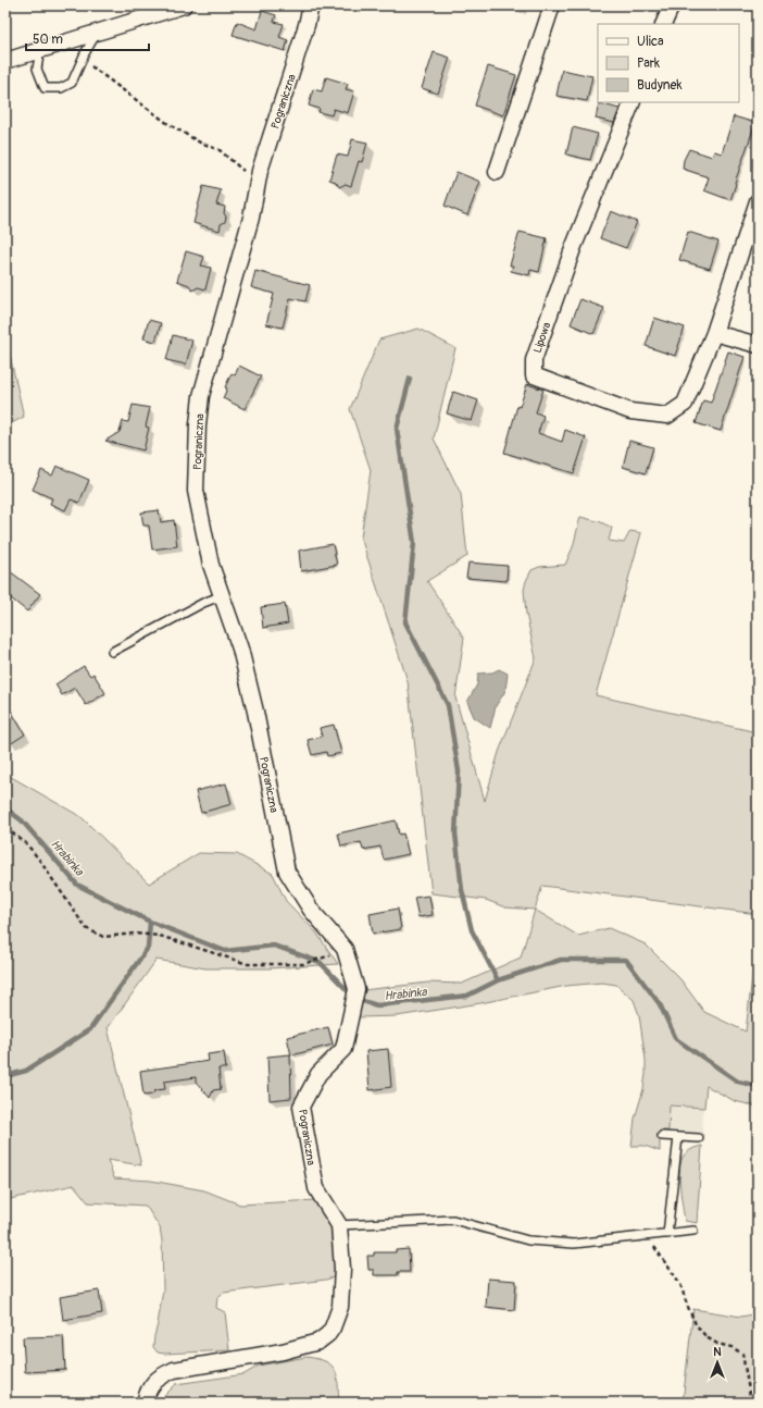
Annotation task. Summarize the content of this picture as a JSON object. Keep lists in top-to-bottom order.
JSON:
{
  "streets": {
    "street": ["Pograniczna", "Lipowa"]
  },
  "water": ["Hrabinka"],
  "legend": ["Ulica", "Park", "Budynek"],
  "scale_bar": "50 m",
  "north": "top"
}
